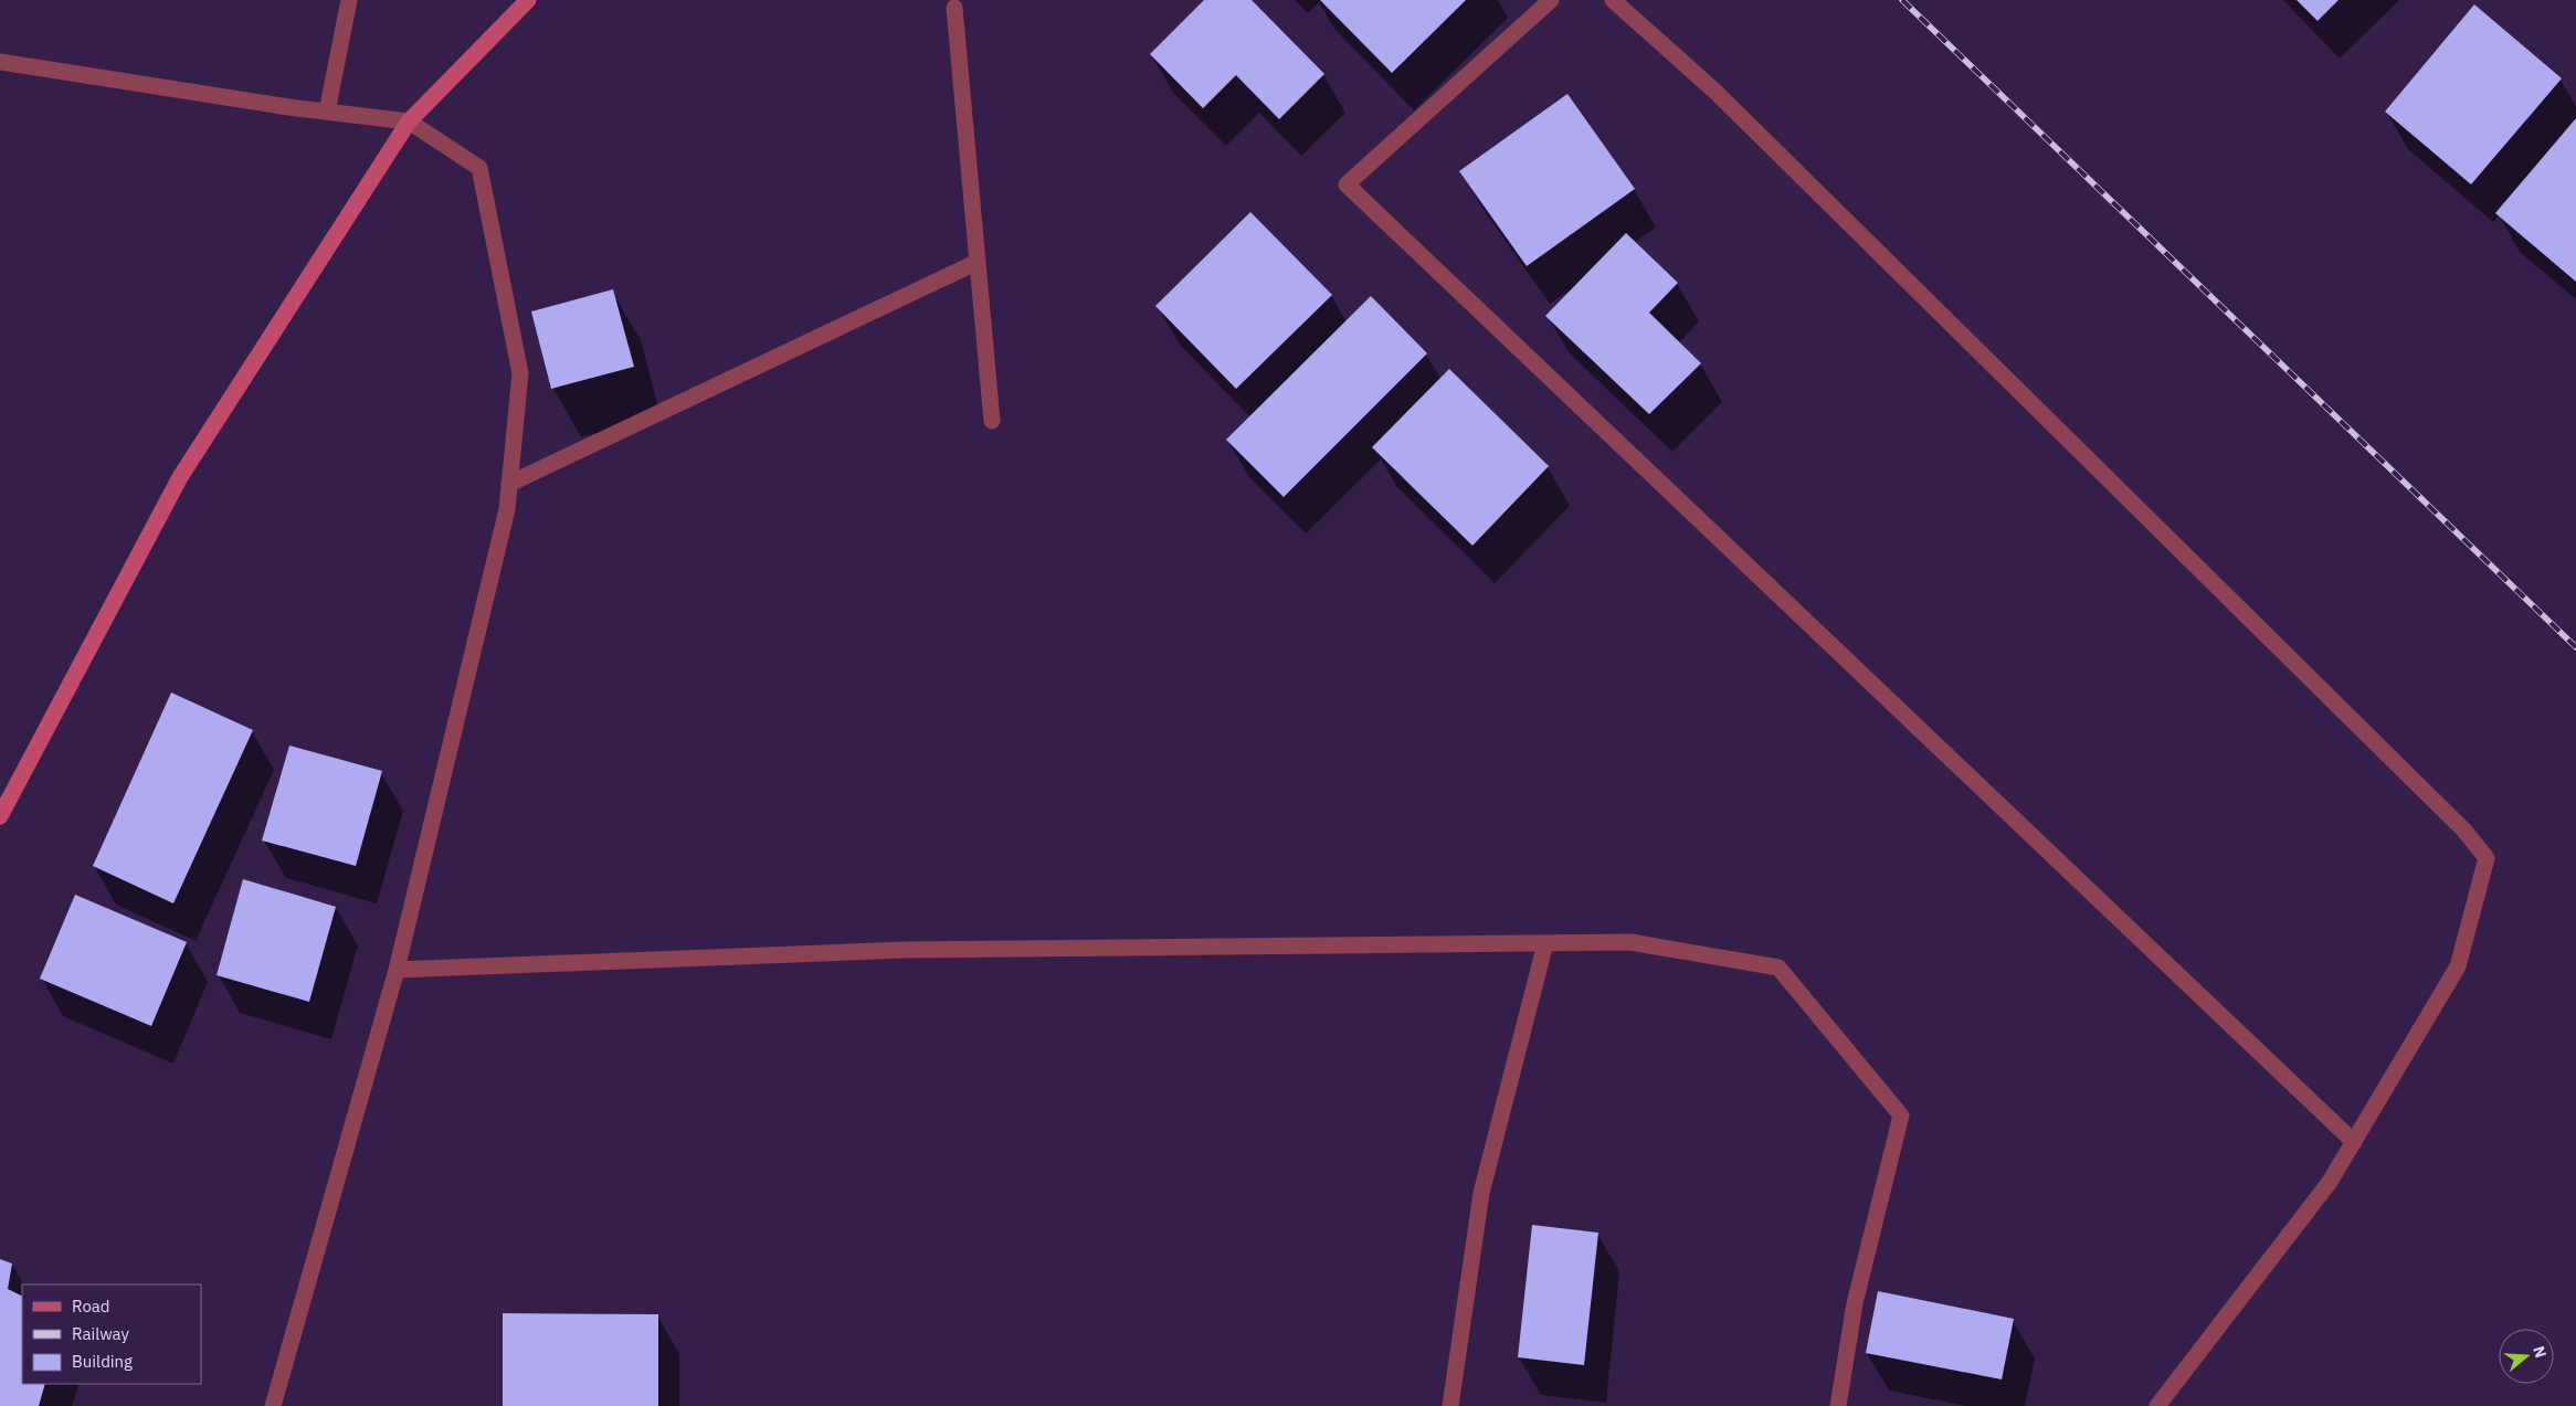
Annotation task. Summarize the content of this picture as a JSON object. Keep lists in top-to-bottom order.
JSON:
{
  "legend": ["Road", "Railway", "Building"],
  "north": "right"
}
